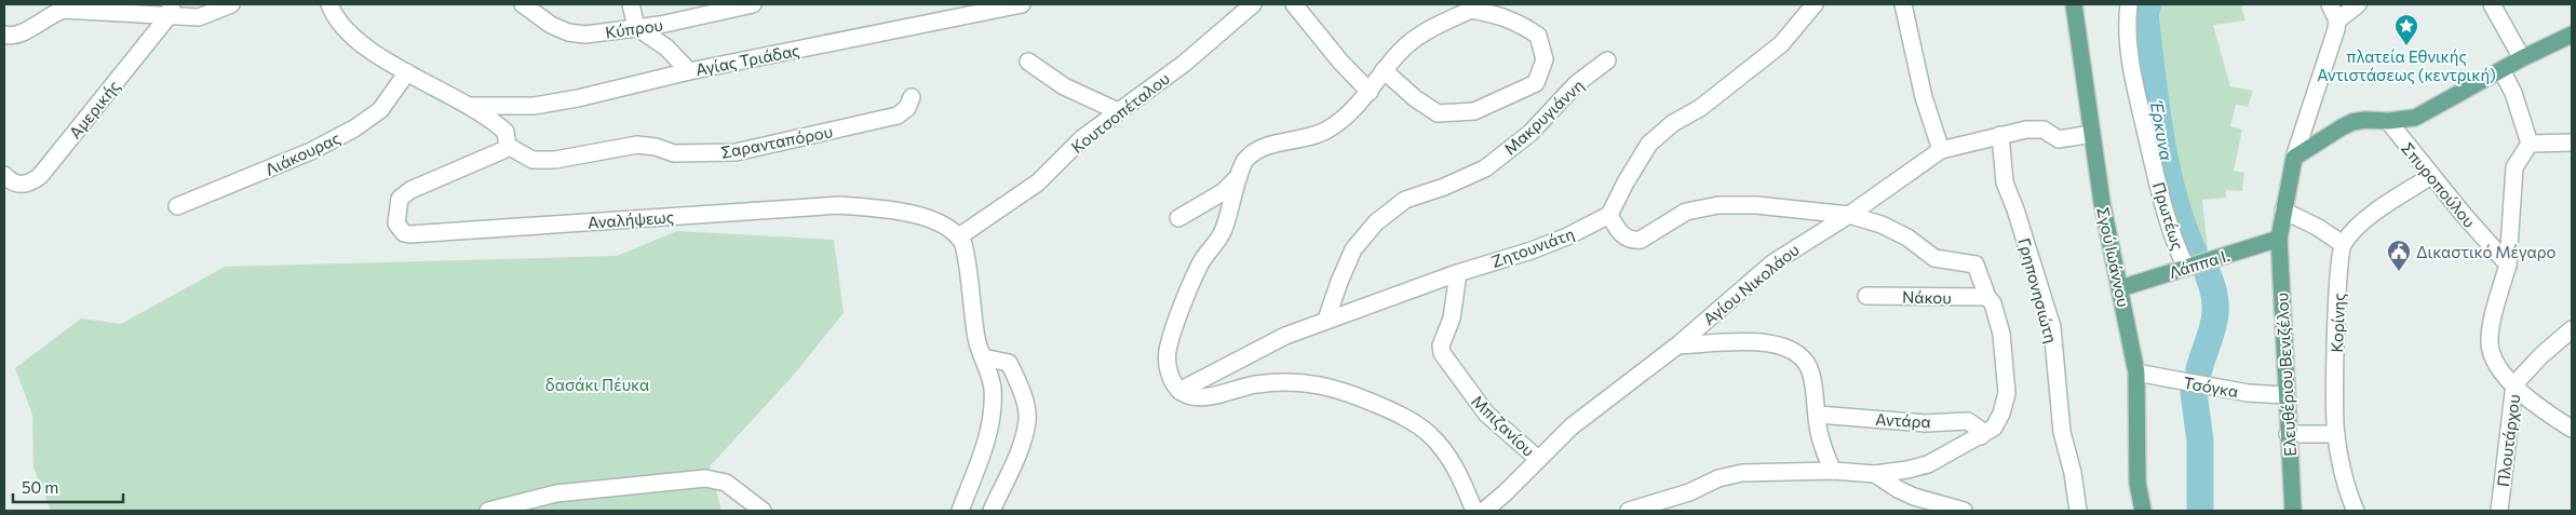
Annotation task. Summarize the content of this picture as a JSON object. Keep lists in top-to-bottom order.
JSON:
{
  "streets": {
    "main road": ["Σγού Ιωάννου", "Λάππα Ι.", "Ελευθέριου Βενιζέλου"],
    "street": [
      "Κύπρου",
      "Αγίας Τριάδας",
      "Αμερικής",
      "Κουτσοπέταλου",
      "Μακρυγιάννη",
      "Σαρανταπόρου",
      "Λιάκουρας",
      "Σπυροπούλου",
      "Πρωτέως",
      "Αναλήψεως",
      "Ζητουνιάτη",
      "Αγίου Νικολάου",
      "Γρηπονησιώτη",
      "Νάκου",
      "Κορίνης",
      "Τσόγκα",
      "Αντάρα",
      "Μπιζανίου",
      "Πλουτάρχου"
    ]
  },
  "crossings": [
    ["Κουτσοπέταλου", "Αναλήψεως"],
    ["Μακρυγιάννη", "Ζητουνιάτη"],
    ["Σαρανταπόρου", "Αναλήψεως"],
    ["Πρωτέως", "Λάππα Ι."],
    ["Ζητουνιάτη", "Μπιζανίου"],
    ["Σγού Ιωάννου", "Λάππα Ι."],
    ["Σγού Ιωάννου", "Τσόγκα"],
    ["Λάππα Ι.", "Ελευθέριου Βενιζέλου"],
    ["Αγίου Νικολάου", "Μπιζανίου"],
    ["Ελευθέριου Βενιζέλου", "Τσόγκα"]
  ],
  "water": ["Έρκυνα"],
  "parks": ["δασάκι Πέυκα"],
  "places": {
    "place": ["πλατεία Εθνικής Αντιστάσεως (κεντρική)"],
    "public building": ["Δικαστικό Μέγαρο"]
  },
  "scale_bar": "50 m"
}
